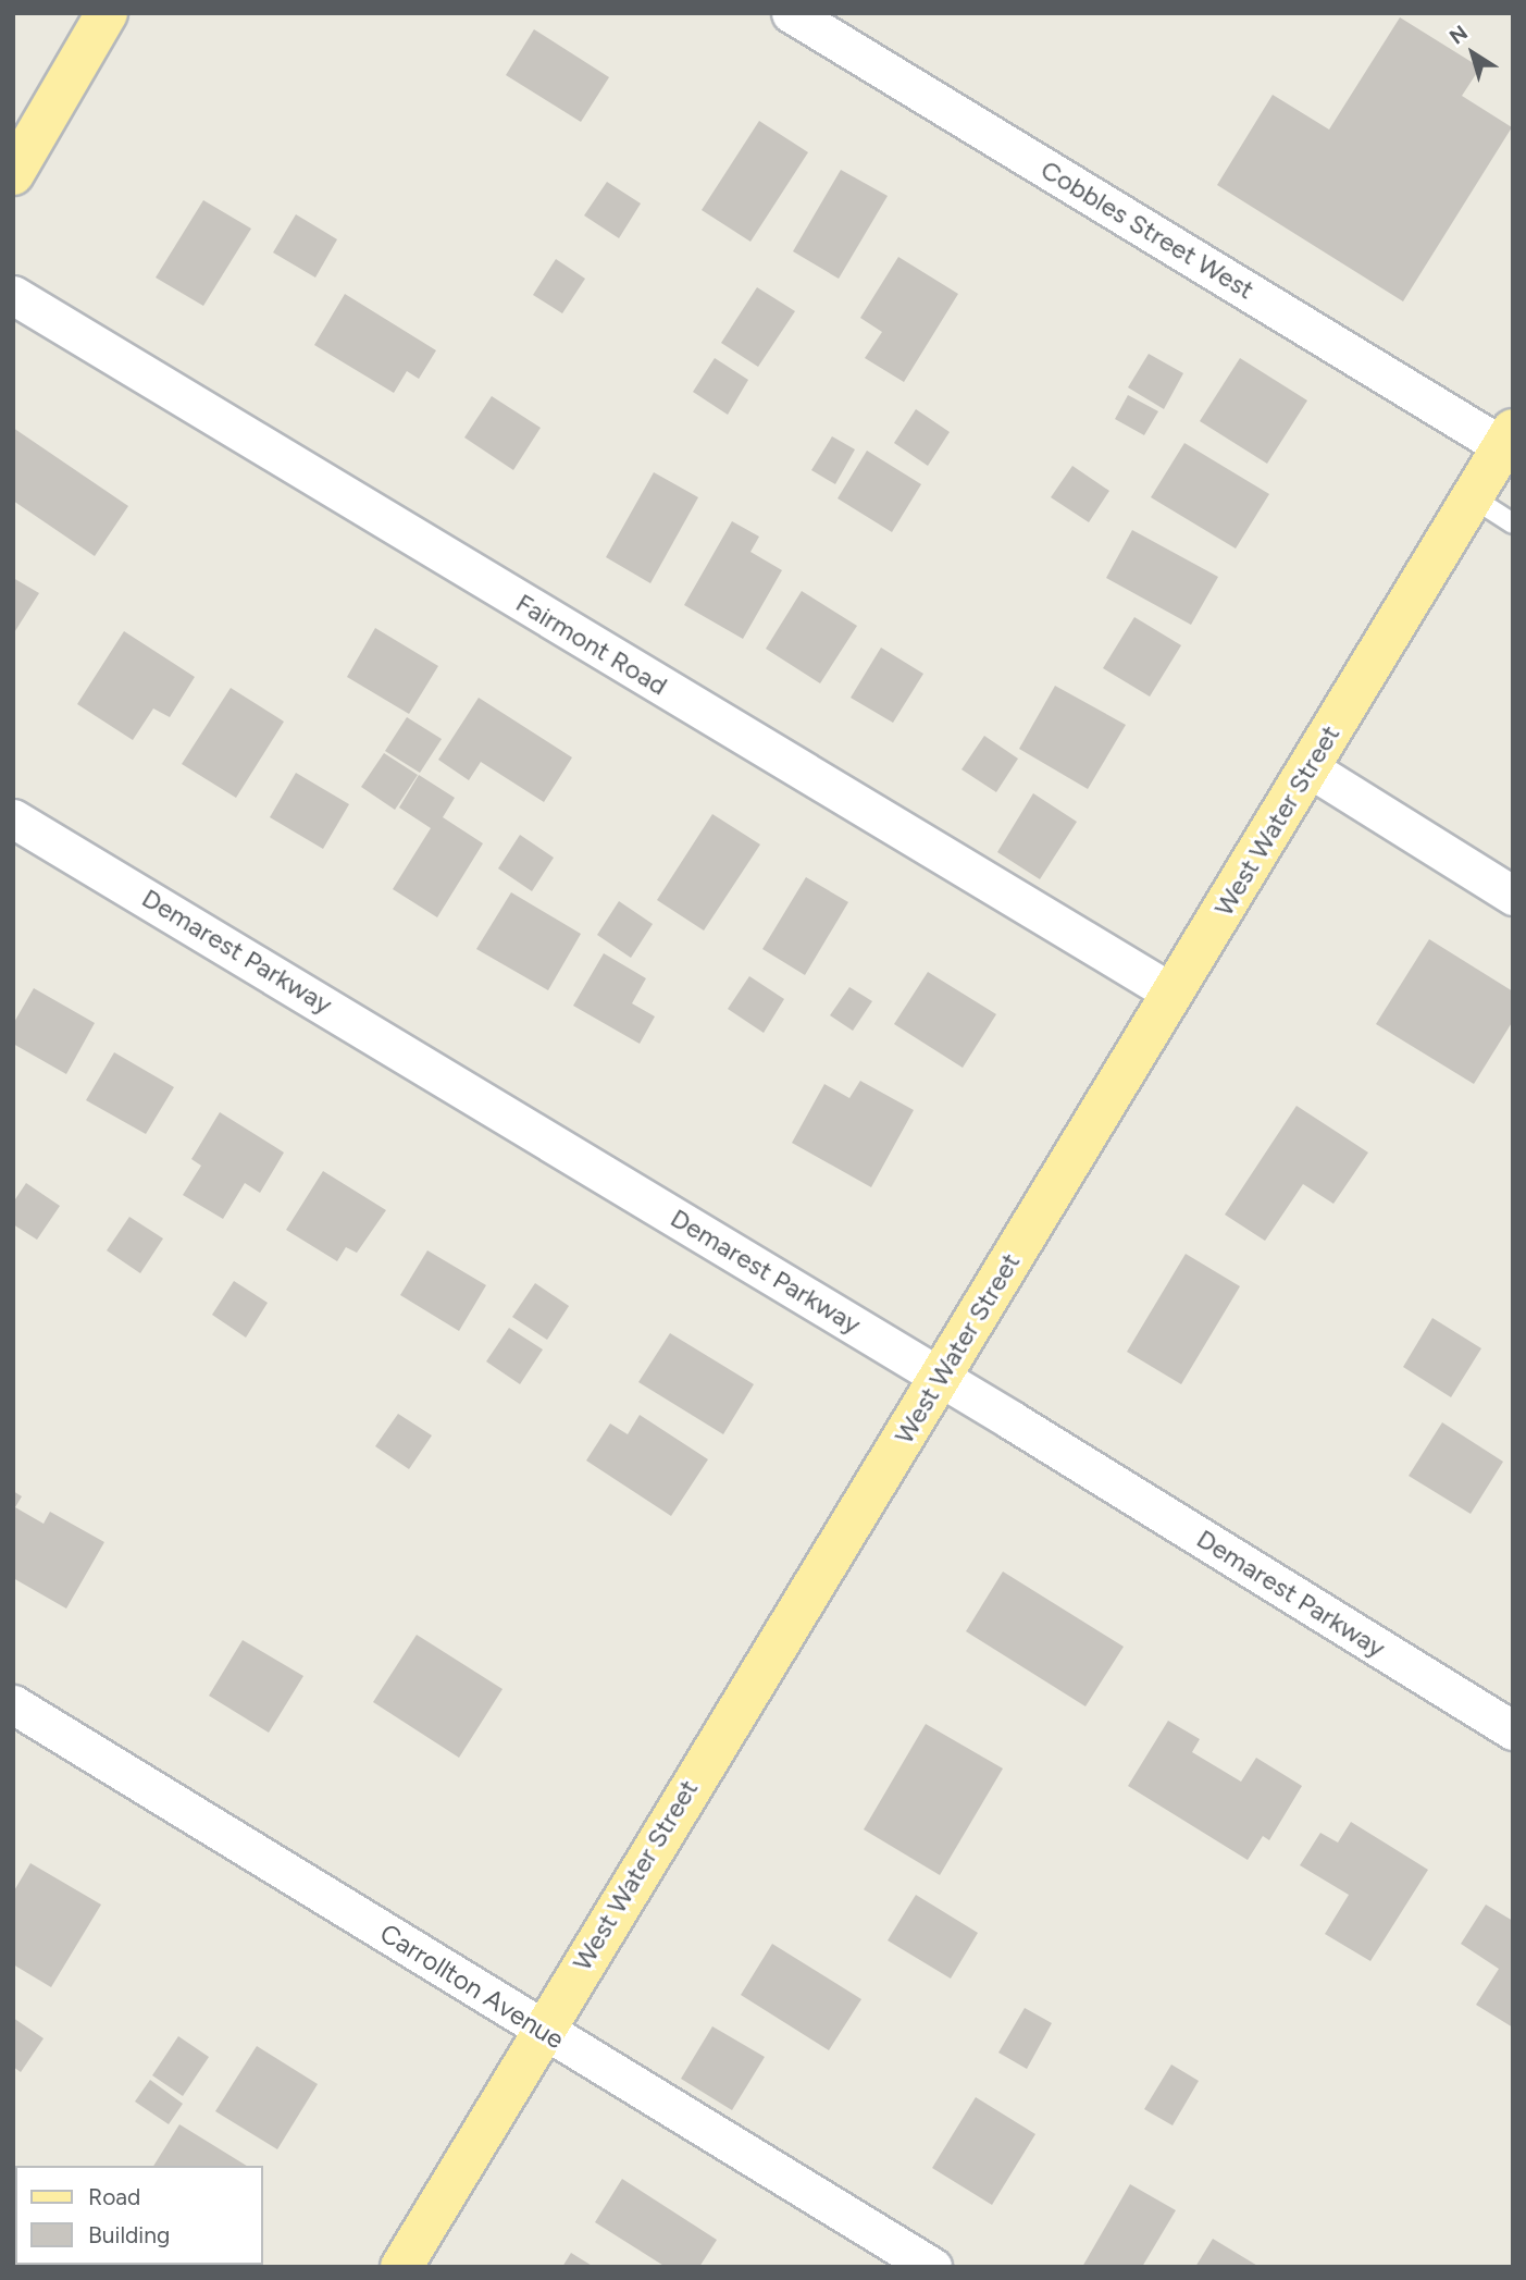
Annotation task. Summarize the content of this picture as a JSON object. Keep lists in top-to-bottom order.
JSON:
{
  "streets": {
    "main road": ["West Water Street"],
    "street": [
      "Cobbles Street West",
      "Fairmont Road",
      "Demarest Parkway",
      "Carrollton Avenue"
    ]
  },
  "crossings": [
    ["Cobbles Street West", "West Water Street"],
    ["Fairmont Road", "West Water Street"],
    ["West Water Street", "Demarest Parkway"],
    ["West Water Street", "Carrollton Avenue"]
  ],
  "legend": ["Road", "Building"],
  "north": "top left"
}
